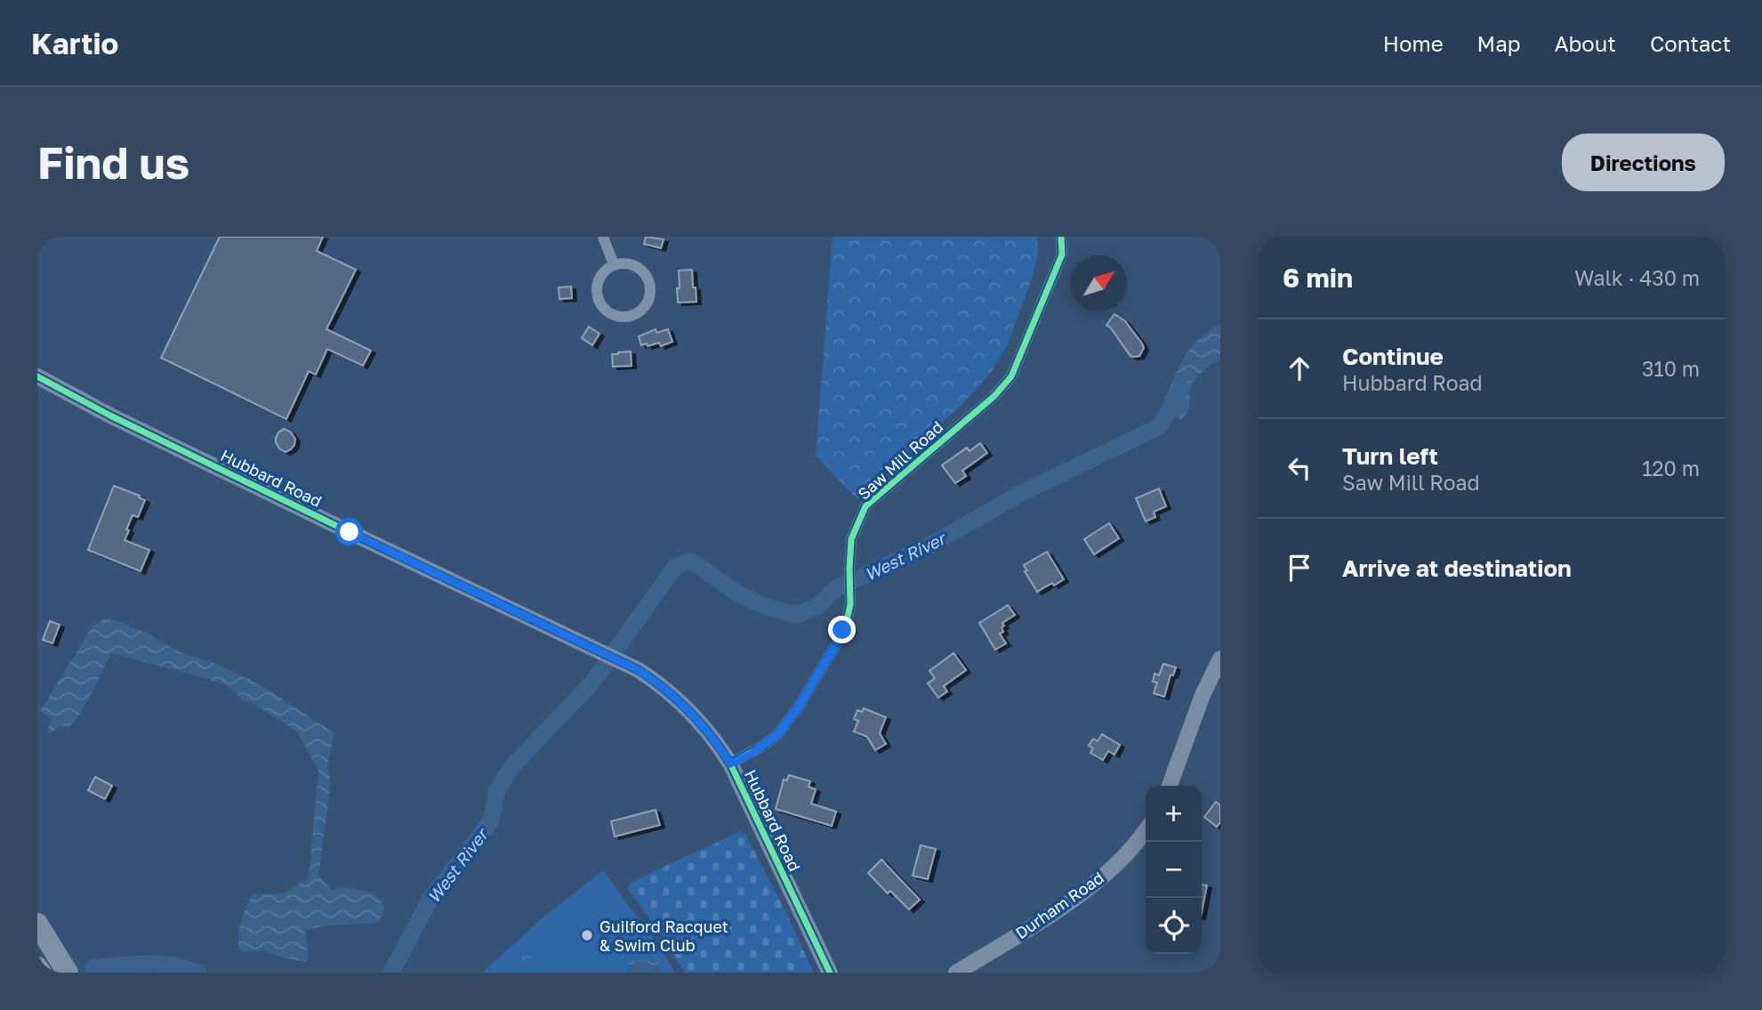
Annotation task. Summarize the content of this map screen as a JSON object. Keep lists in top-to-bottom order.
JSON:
{
  "streets": {
    "street": ["Saw Mill Road", "Hubbard Road", "Durham Road"]
  },
  "crossings": [
    ["Saw Mill Road", "Hubbard Road"]
  ],
  "water": ["West River"],
  "places": ["Guilford Racquet & Swim Club"],
  "north": "top right",
  "page": {
    "header": "Kartio",
    "nav": [
      "Home",
      "Map",
      "About",
      "Contact"
    ],
    "buttons": "Directions",
    "title": "Find us",
    "heading": ["6 min", "Walk · 430 m"],
    "list": [
      ["Continue", "Hubbard Road", "310 m"],
      ["Turn left", "Saw Mill Road", "120 m"],
      "Arrive at destination"
    ],
    "map_buttons": ["+", "−"]
  }
}
